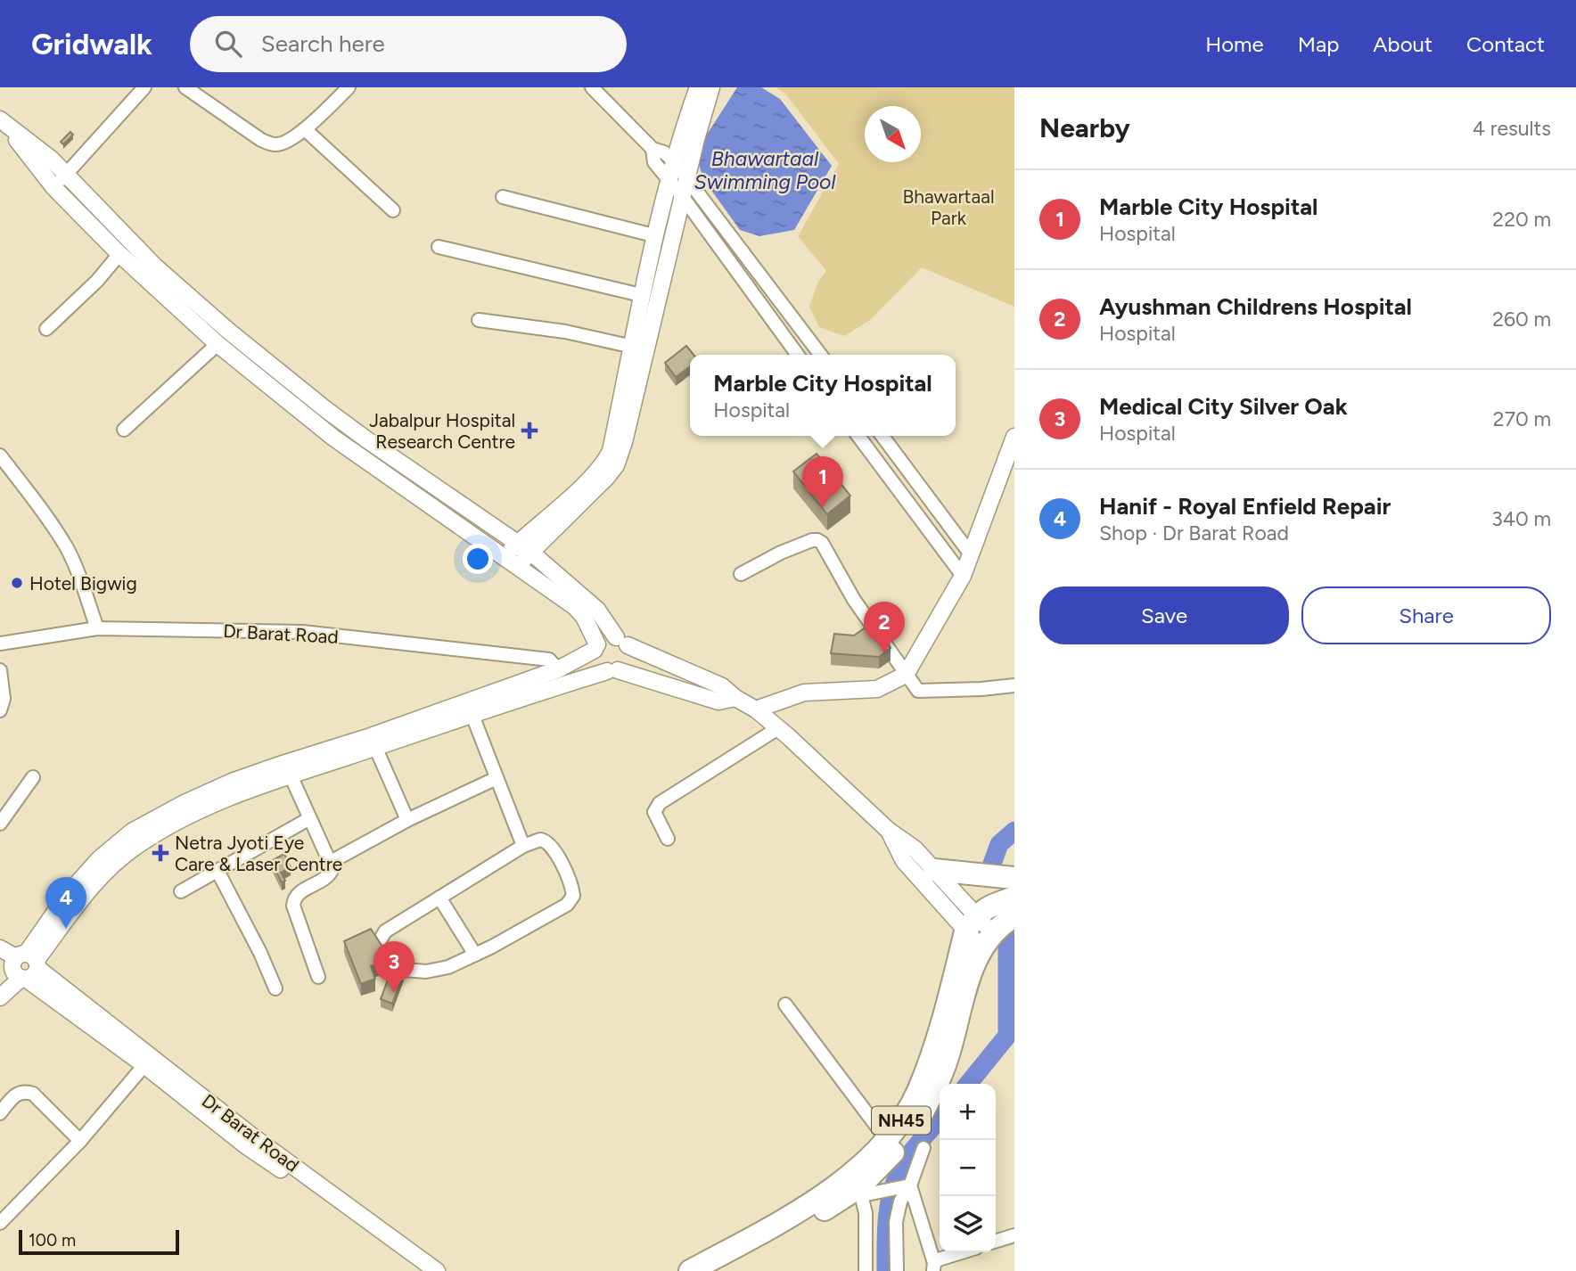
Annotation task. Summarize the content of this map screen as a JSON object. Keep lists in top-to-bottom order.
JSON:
{
  "streets": {
    "highway": ["NH45"],
    "street": ["Dr Barat Road"]
  },
  "water": ["Bhawartaal Swimming Pool"],
  "parks": ["Bhawartaal Park"],
  "places": {
    "health": ["Jabalpur Hospital Research Centre", "Netra Jyoti Eye Care & Laser Centre"],
    "other": ["Hotel Bigwig"]
  },
  "scale_bar": "100 m",
  "north": "bottom right",
  "page": {
    "header": "Gridwalk",
    "search": "Search here",
    "nav": [
      "Home",
      "Map",
      "About",
      "Contact"
    ],
    "heading": ["Nearby", "4 results"],
    "list": [
      {
        "mark": "1",
        "name": "Marble City Hospital",
        "note": "Hospital",
        "value": "220 m"
      },
      {
        "mark": "2",
        "name": "Ayushman Childrens Hospital",
        "note": "Hospital",
        "value": "260 m"
      },
      {
        "mark": "3",
        "name": "Medical City Silver Oak",
        "note": "Hospital",
        "value": "270 m"
      },
      {
        "mark": "4",
        "name": "Hanif - Royal Enfield Repair",
        "note": "Shop · Dr Barat Road",
        "value": "340 m"
      }
    ],
    "popup": ["Marble City Hospital", "Hospital"],
    "pins": [
      "1",
      "2",
      "4",
      "3"
    ],
    "buttons": ["Save", "Share"],
    "map_buttons": ["+", "−"],
    "scale": "100 m"
  }
}
